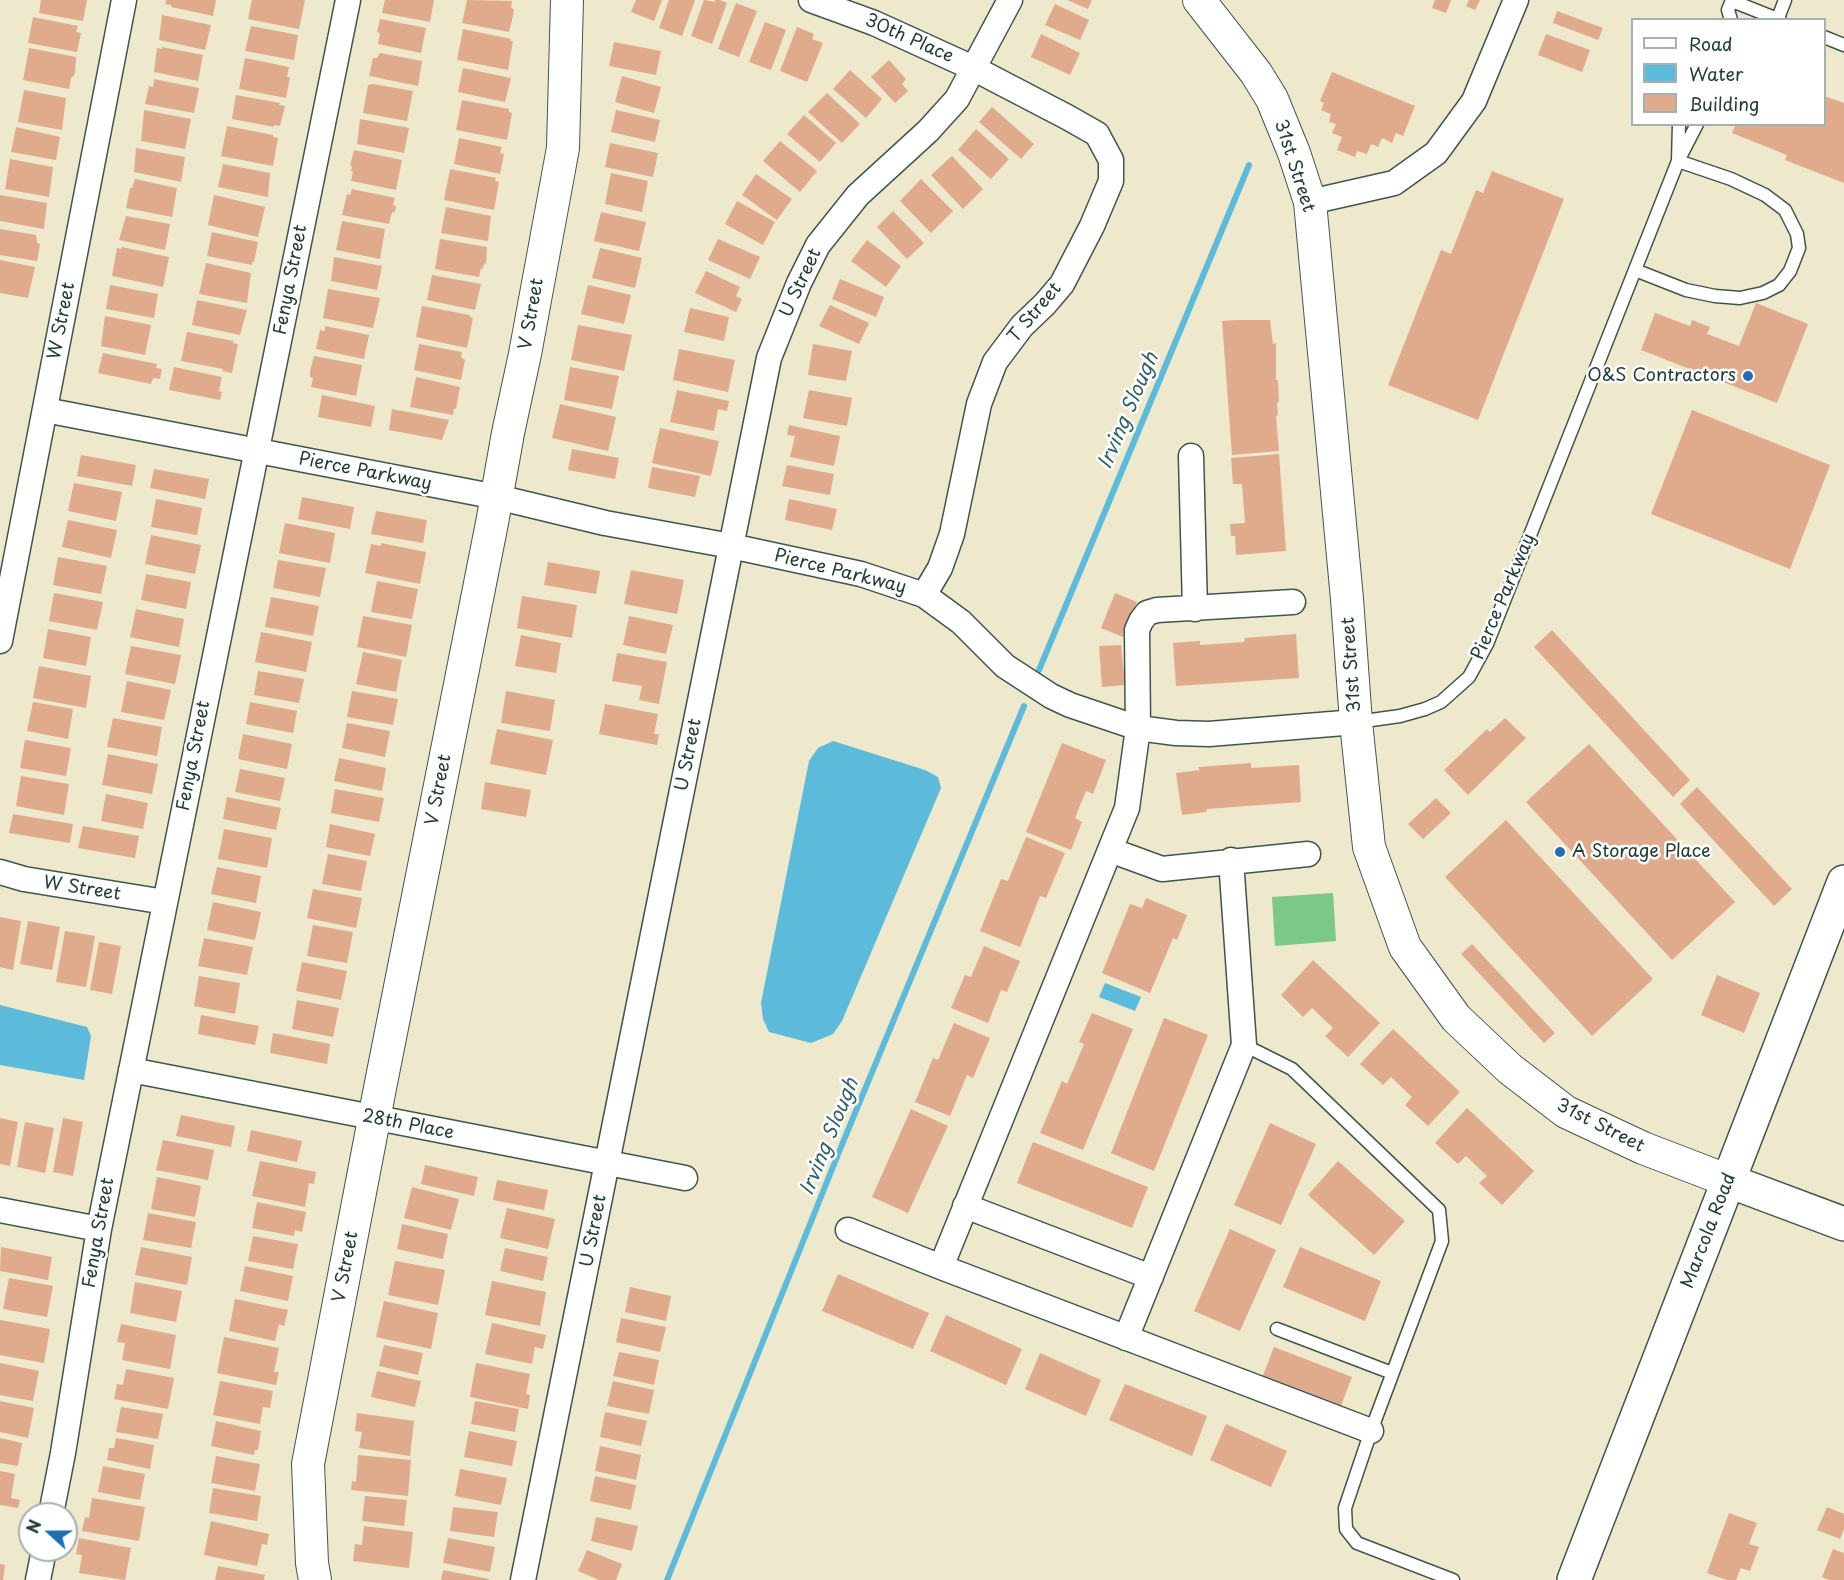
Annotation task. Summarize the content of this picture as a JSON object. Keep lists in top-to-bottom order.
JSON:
{
  "streets": {
    "main road": ["Marcola Road"],
    "street": [
      "30th Place",
      "31st Street",
      "Fenya Street",
      "U Street",
      "T Street",
      "V Street",
      "W Street",
      "Pierce Parkway",
      "28th Place"
    ]
  },
  "crossings": [
    ["30th Place", "U Street"],
    ["30th Place", "T Street"],
    ["31st Street", "Pierce Parkway"],
    ["31st Street", "Marcola Road"],
    ["Fenya Street", "W Street"],
    ["Fenya Street", "Pierce Parkway"],
    ["Fenya Street", "28th Place"],
    ["U Street", "T Street"],
    ["U Street", "Pierce Parkway"],
    ["U Street", "28th Place"],
    ["T Street", "Pierce Parkway"],
    ["V Street", "Pierce Parkway"],
    ["V Street", "28th Place"],
    ["W Street", "Pierce Parkway"]
  ],
  "water": ["Irving Slough"],
  "places": ["O&S Contractors", "A Storage Place"],
  "legend": ["Road", "Water", "Building"],
  "north": "left"
}
